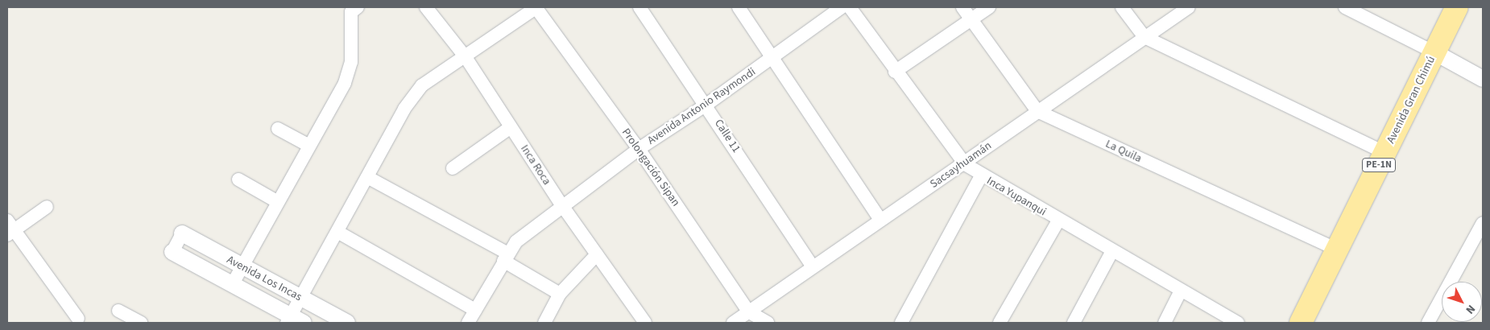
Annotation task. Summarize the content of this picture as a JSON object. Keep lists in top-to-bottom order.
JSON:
{
  "streets": {
    "highway": ["Avenida Gran Chimú", "PE-1N"],
    "street": [
      "Avenida Antonio Raymondi",
      "Calle 11",
      "La Quila",
      "Inca Roca",
      "Sacsayhuamán",
      "Prolongación Sipan",
      "Inca Yupanqui",
      "Avenida Los Incas"
    ]
  },
  "crossings": [
    ["Avenida Gran Chimú", "La Quila"],
    ["Avenida Antonio Raymondi", "Calle 11"],
    ["Avenida Antonio Raymondi", "Inca Roca"],
    ["Avenida Antonio Raymondi", "Prolongación Sipan"],
    ["Calle 11", "Sacsayhuamán"],
    ["La Quila", "Sacsayhuamán"],
    ["Sacsayhuamán", "Prolongación Sipan"],
    ["Sacsayhuamán", "Inca Yupanqui"]
  ],
  "north": "bottom right"
}
